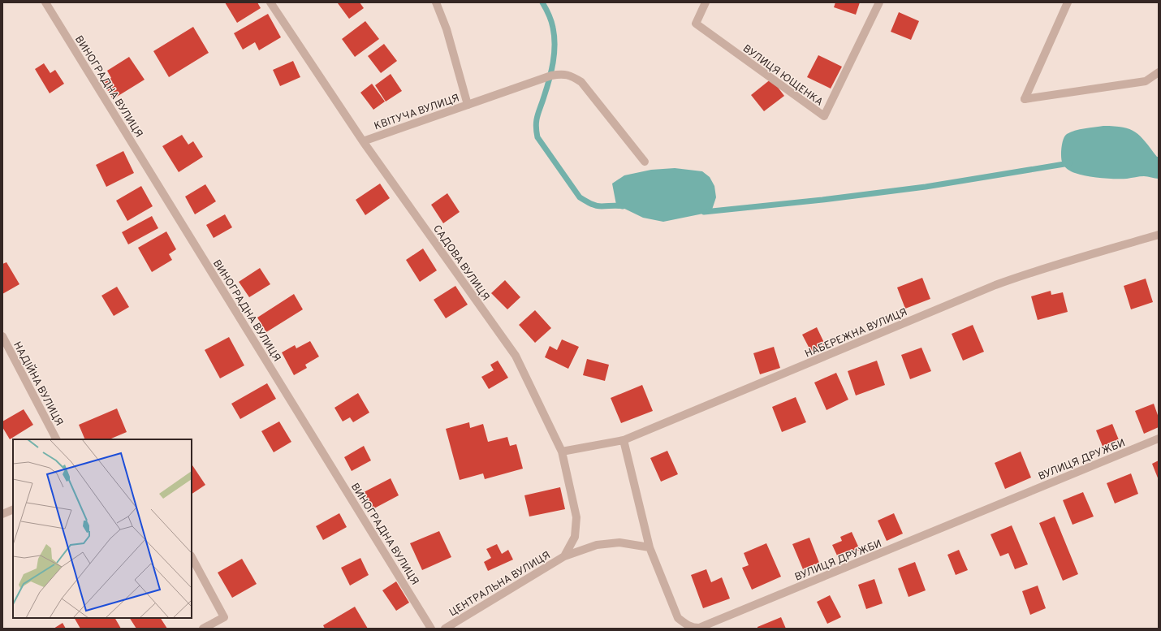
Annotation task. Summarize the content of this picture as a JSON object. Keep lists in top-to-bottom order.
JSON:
{
  "streets": {
    "street": [
      "ВУЛИЦЯ ЮЩЕНКА",
      "ВИНОГРАДНА ВУЛИЦЯ",
      "КВІТУЧА ВУЛИЦЯ",
      "САДОВА ВУЛИЦЯ",
      "НАБЕРЕЖНА ВУЛИЦЯ",
      "НАДІЙНА ВУЛИЦЯ",
      "ВУЛИЦЯ ДРУЖБИ",
      "ЦЕНТРАЛЬНА ВУЛИЦЯ"
    ]
  },
  "crossings": [
    ["КВІТУЧА ВУЛИЦЯ", "САДОВА ВУЛИЦЯ"],
    ["САДОВА ВУЛИЦЯ", "НАБЕРЕЖНА ВУЛИЦЯ"],
    ["САДОВА ВУЛИЦЯ", "ЦЕНТРАЛЬНА ВУЛИЦЯ"],
    ["НАБЕРЕЖНА ВУЛИЦЯ", "ВУЛИЦЯ ДРУЖБИ"]
  ]
}
